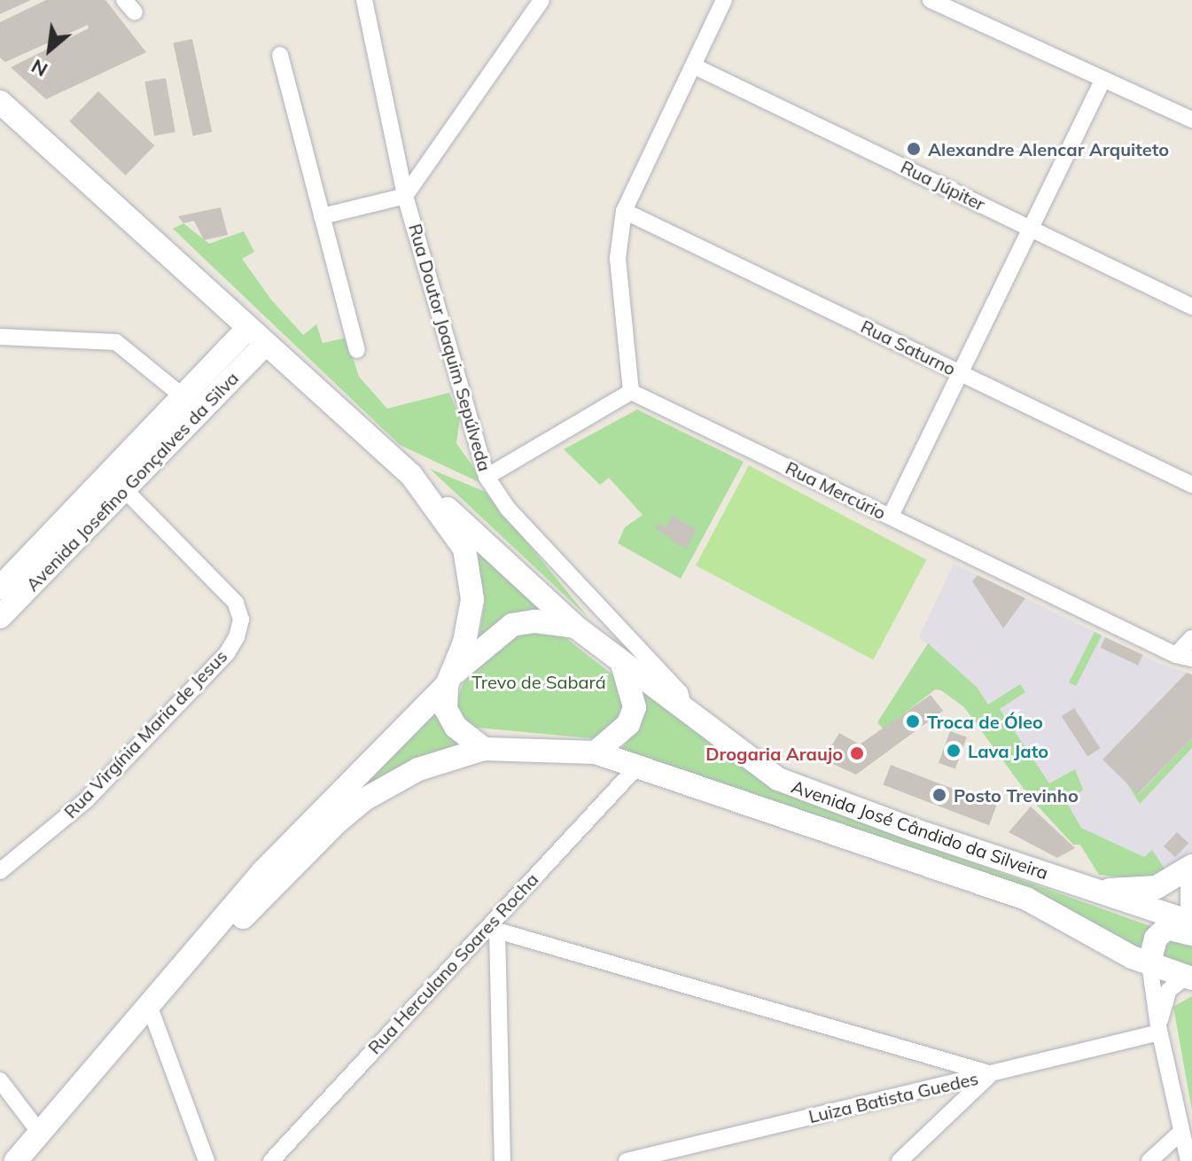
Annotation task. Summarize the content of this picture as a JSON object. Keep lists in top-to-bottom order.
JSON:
{
  "streets": {
    "main road": ["Avenida Josefino Gonçalves da Silva", "Avenida José Cândido da Silveira"],
    "street": [
      "Rua Júpiter",
      "Rua Doutor Joaquim Sepúlveda",
      "Rua Saturno",
      "Rua Mercúrio",
      "Rua Virgínia Maria de Jesus",
      "Rua Herculano Soares Rocha",
      "Luiza Batista Guedes"
    ]
  },
  "crossings": [
    ["Rua Doutor Joaquim Sepúlveda", "Avenida José Cândido da Silveira"],
    ["Avenida Josefino Gonçalves da Silva", "Rua Virgínia Maria de Jesus"],
    ["Avenida José Cândido da Silveira", "Rua Herculano Soares Rocha"]
  ],
  "parks": ["Trevo de Sabará"],
  "places": [
    "Alexandre Alencar Arquiteto",
    "Troca de Óleo",
    "Lava Jato",
    "Drogaria Araujo",
    "Posto Trevinho"
  ],
  "north": "bottom left"
}
